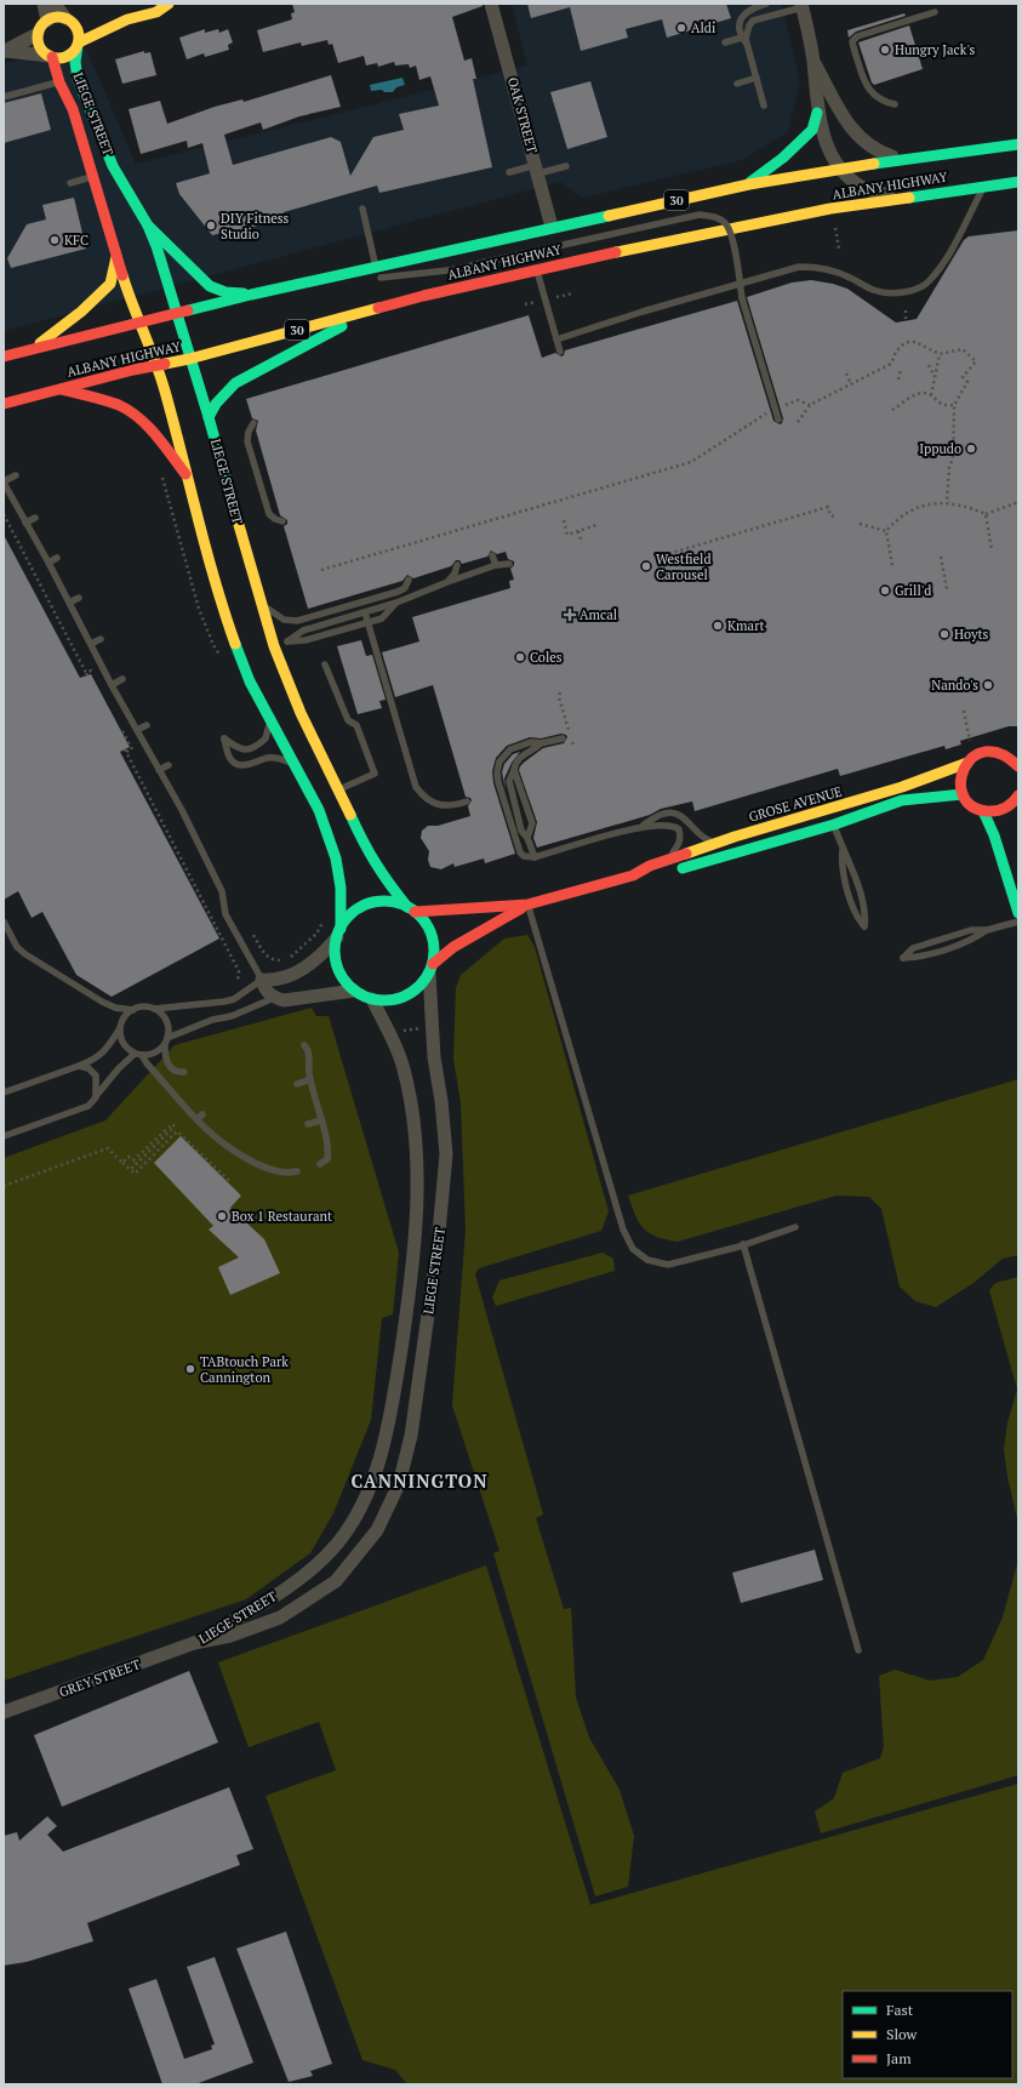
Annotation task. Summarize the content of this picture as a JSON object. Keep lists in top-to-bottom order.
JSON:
{
  "streets": {
    "main road": [
      "LIEGE STREET",
      "ALBANY HIGHWAY",
      "30",
      "GROSE AVENUE"
    ],
    "street": ["OAK STREET", "GREY STREET"]
  },
  "crossings": [
    ["LIEGE STREET", "ALBANY HIGHWAY"],
    ["LIEGE STREET", "GROSE AVENUE"],
    ["LIEGE STREET", "GREY STREET"],
    ["OAK STREET", "ALBANY HIGHWAY"]
  ],
  "districts": ["CANNINGTON"],
  "places": {
    "other": [
      "Aldi",
      "Hungry Jack's",
      "DIY Fitness Studio",
      "KFC",
      "Ippudo",
      "Westfield Carousel",
      "Grill'd",
      "Kmart",
      "Hoyts",
      "Coles",
      "Nando's",
      "Box 1 Restaurant",
      "TABtouch Park Cannington"
    ],
    "health": ["Amcal"]
  },
  "legend": ["Fast", "Slow", "Jam"]
}
